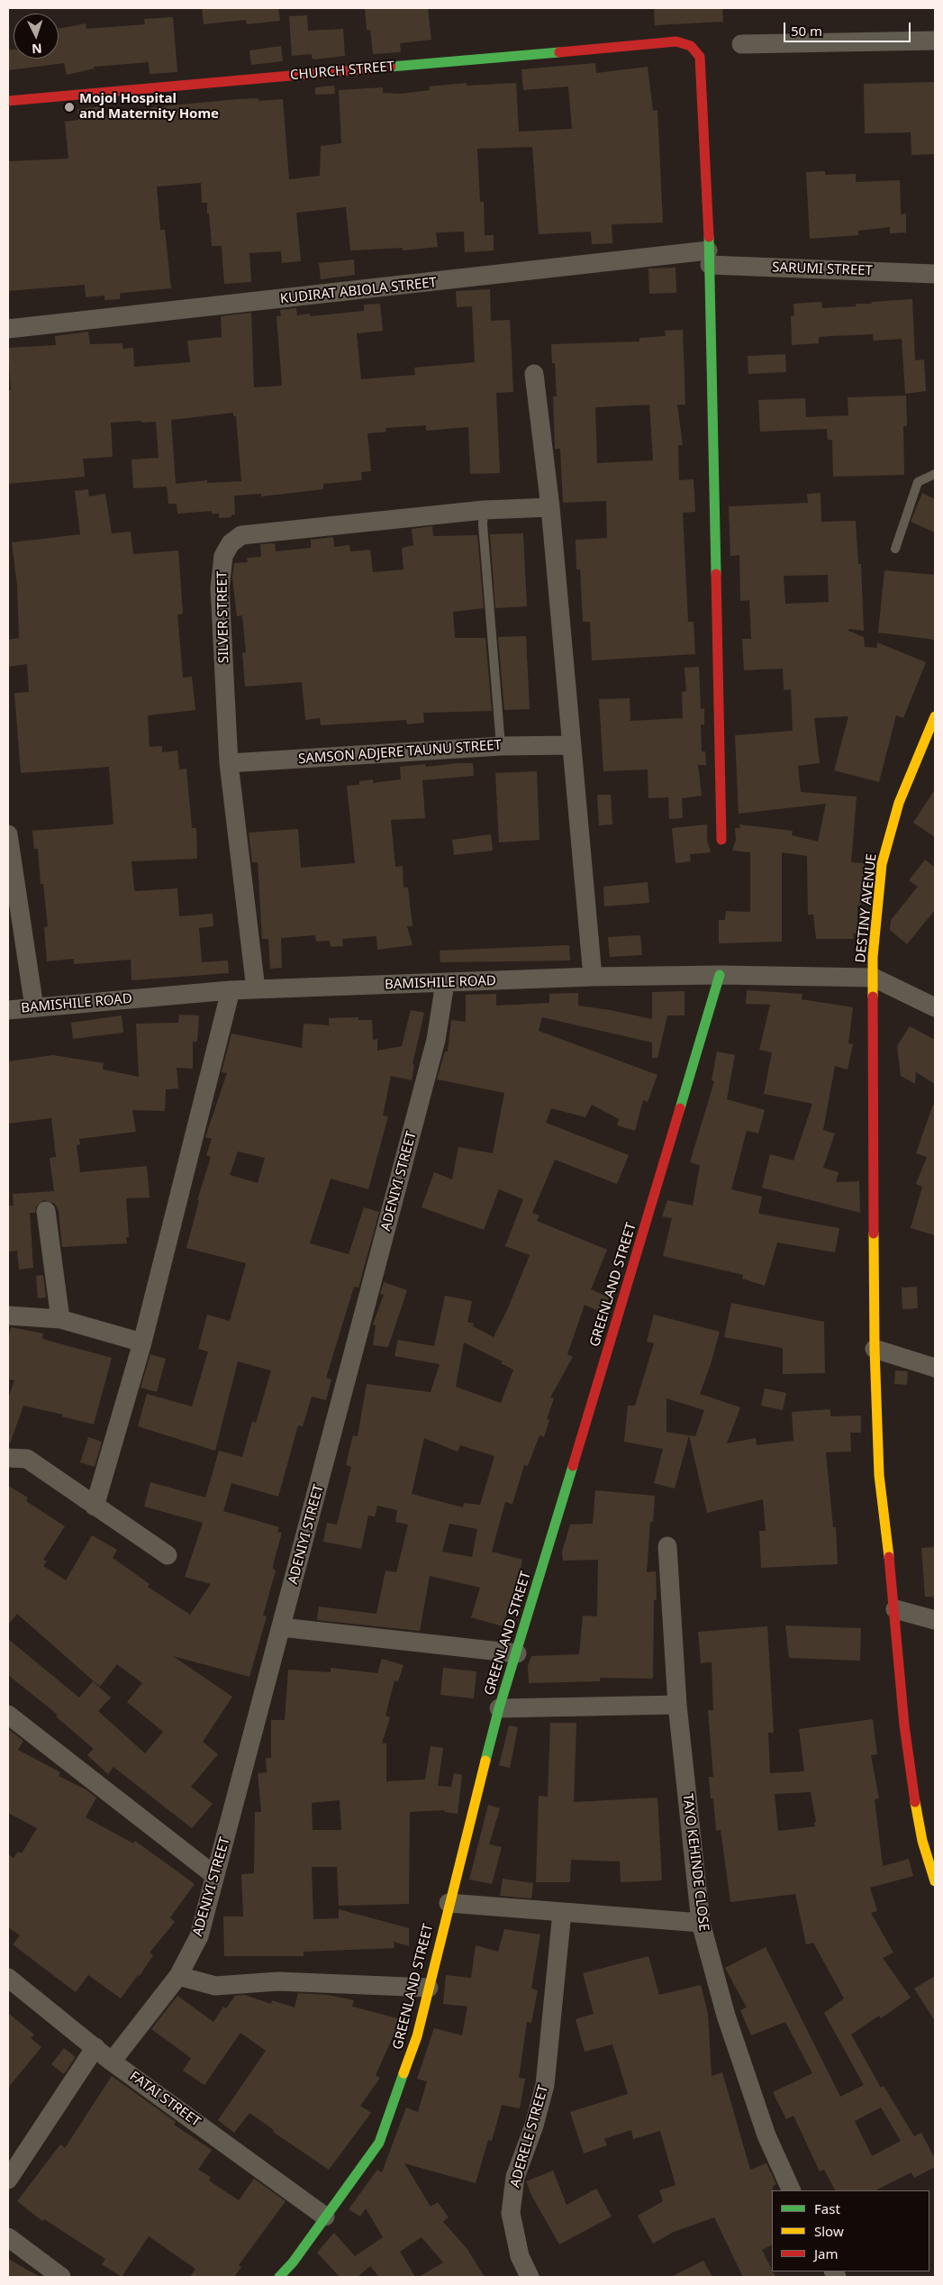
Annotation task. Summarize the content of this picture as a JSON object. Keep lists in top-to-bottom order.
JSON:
{
  "streets": {
    "street": [
      "CHURCH STREET",
      "SARUMI STREET",
      "KUDIRAT ABIOLA STREET",
      "SILVER STREET",
      "SAMSON ADJERE TAUNU STREET",
      "DESTINY AVENUE",
      "BAMISHILE ROAD",
      "ADENIYI STREET",
      "GREENLAND STREET",
      "TAYO KEHINDE CLOSE",
      "FATAI STREET",
      "ADERELE STREET"
    ]
  },
  "crossings": [
    ["CHURCH STREET", "SARUMI STREET"],
    ["CHURCH STREET", "KUDIRAT ABIOLA STREET"],
    ["SARUMI STREET", "KUDIRAT ABIOLA STREET"],
    ["SILVER STREET", "SAMSON ADJERE TAUNU STREET"],
    ["SILVER STREET", "BAMISHILE ROAD"],
    ["DESTINY AVENUE", "BAMISHILE ROAD"],
    ["BAMISHILE ROAD", "ADENIYI STREET"],
    ["BAMISHILE ROAD", "GREENLAND STREET"],
    ["ADENIYI STREET", "FATAI STREET"],
    ["GREENLAND STREET", "FATAI STREET"]
  ],
  "places": ["Mojol Hospital and Maternity Home"],
  "legend": ["Fast", "Slow", "Jam"],
  "scale_bar": "50 m",
  "north": "bottom"
}
